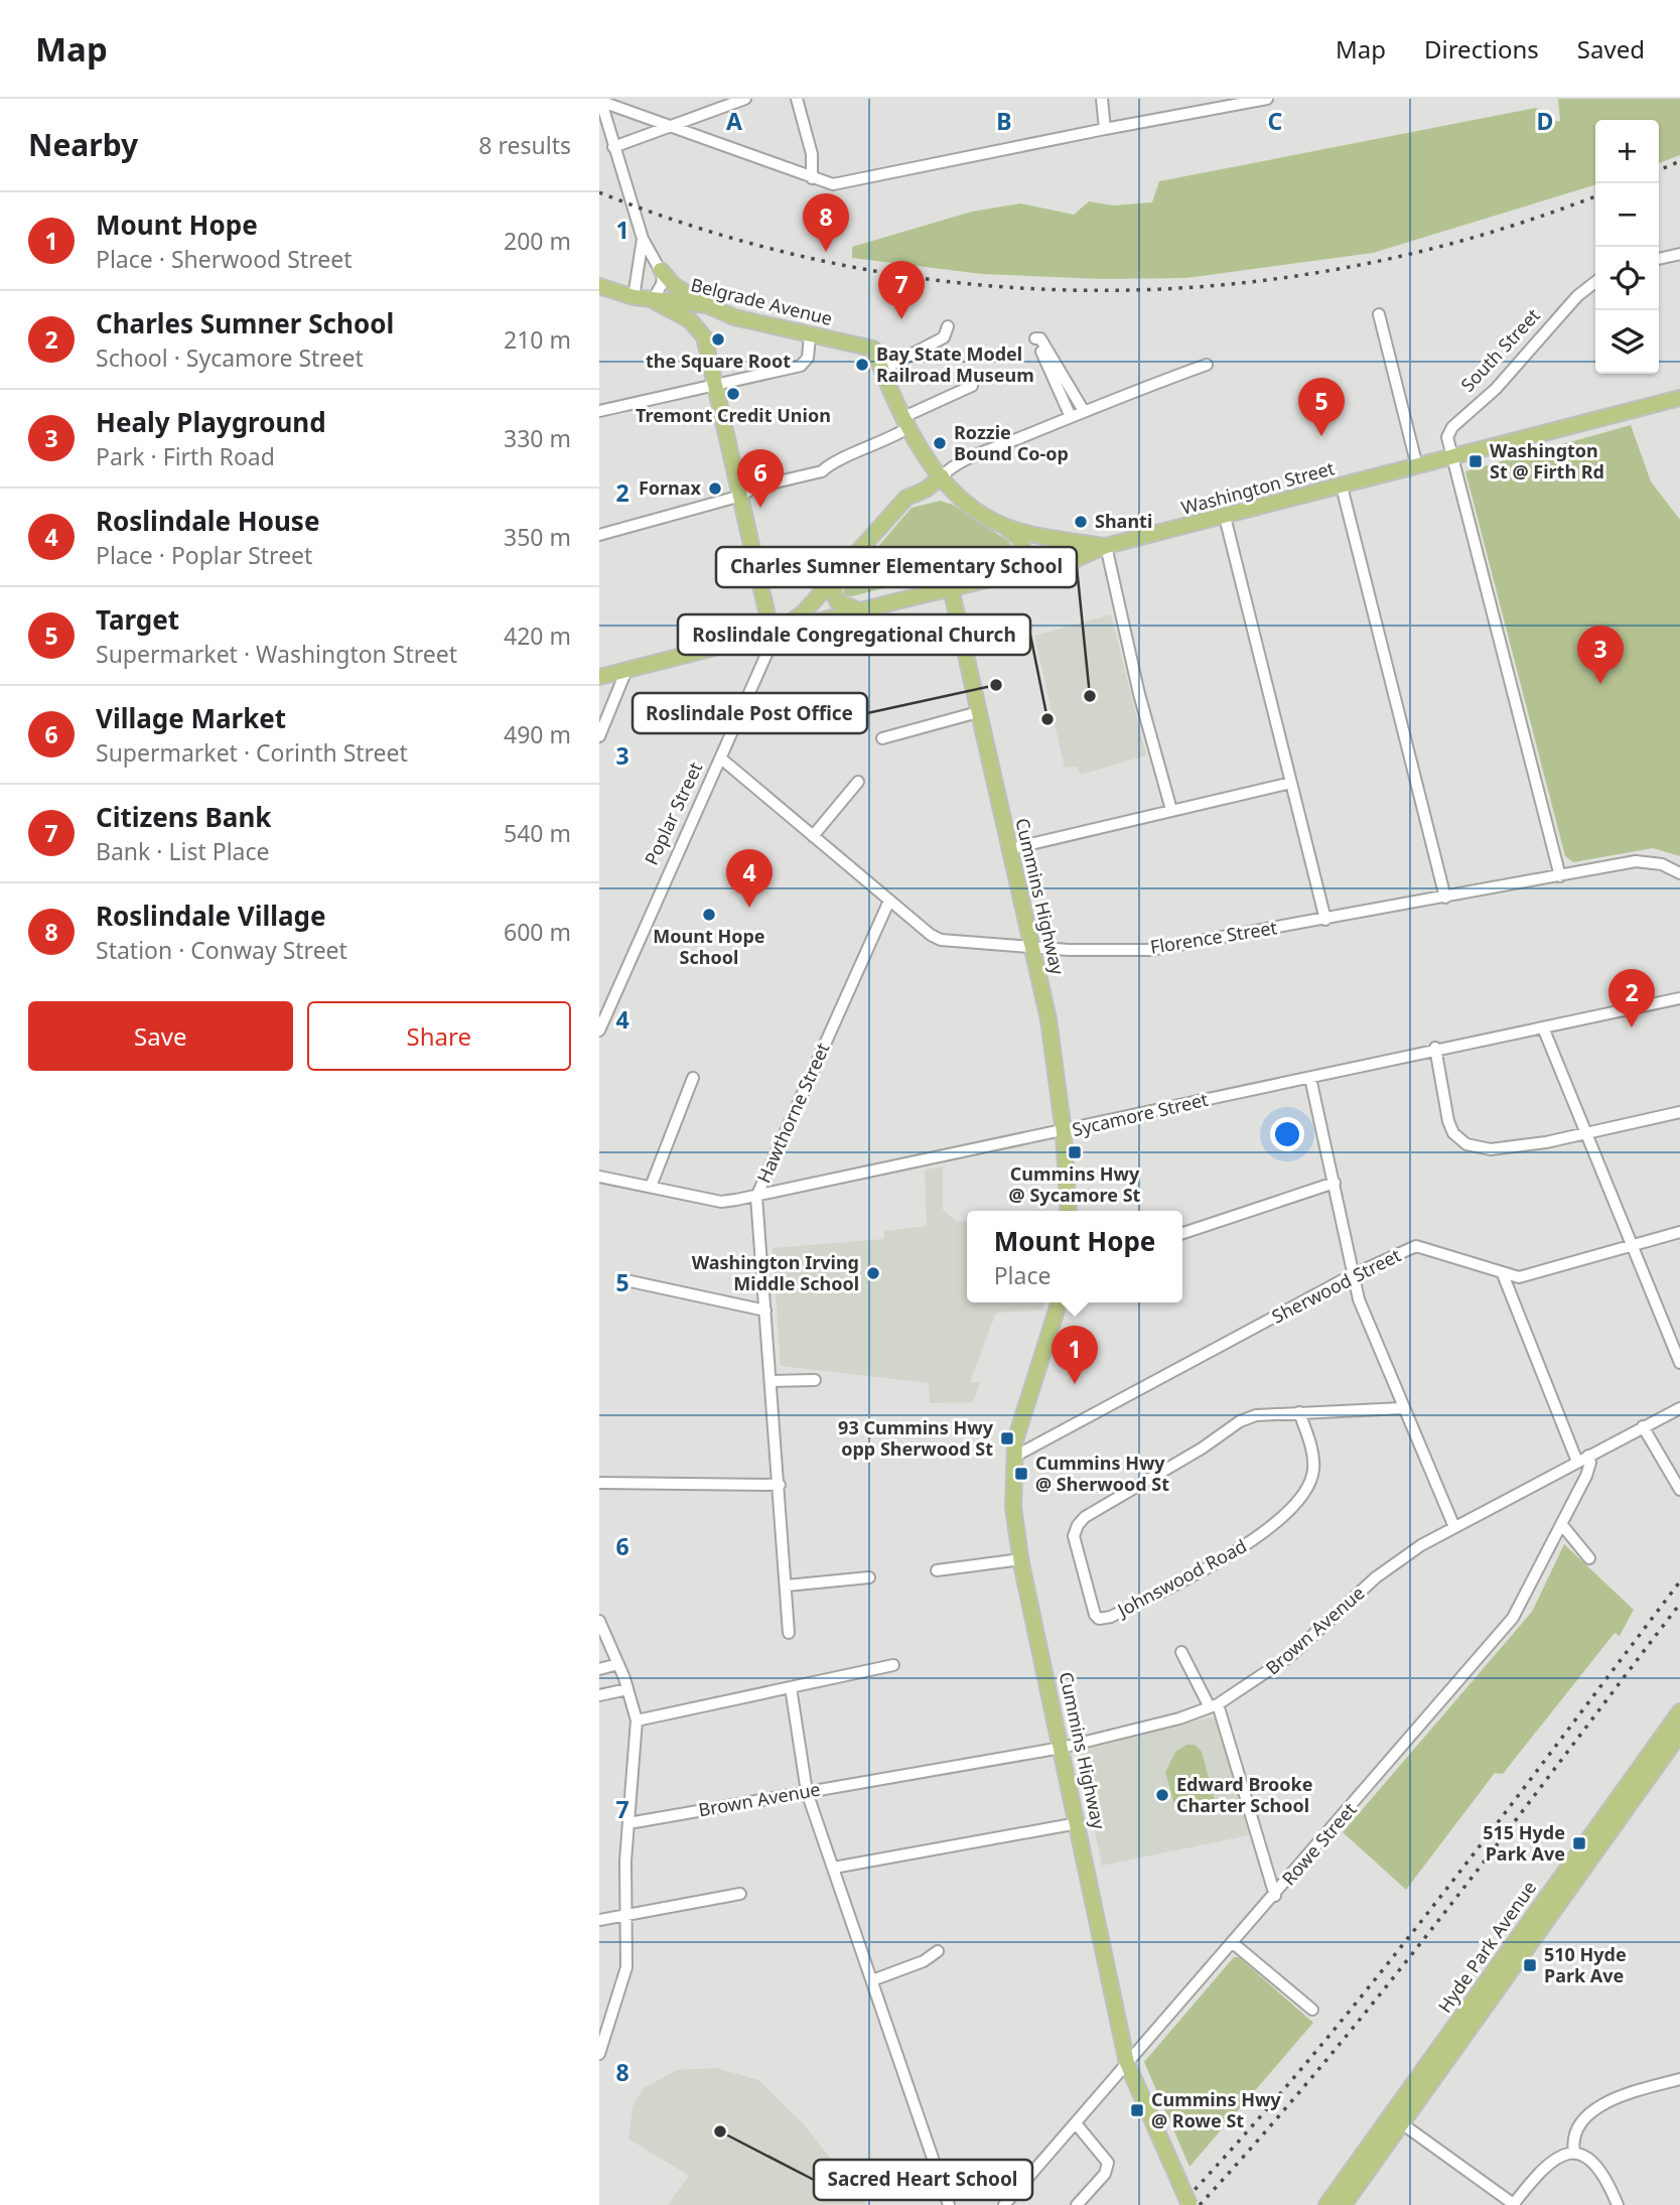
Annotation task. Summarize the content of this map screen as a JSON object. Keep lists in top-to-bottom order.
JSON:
{
  "streets": {
    "main road": [
      "Belgrade Avenue",
      "Washington Street",
      "Cummins Highway",
      "Hyde Park Avenue"
    ],
    "street": [
      "South Street",
      "Poplar Street",
      "Florence Street",
      "Hawthorne Street",
      "Sycamore Street",
      "Sherwood Street",
      "Johnswood Road",
      "Brown Avenue",
      "Rowe Street"
    ]
  },
  "crossings": [
    ["South Street", "Washington Street"],
    ["South Street", "Florence Street"],
    ["Washington Street", "Poplar Street"],
    ["Washington Street", "Cummins Highway"],
    ["Poplar Street", "Florence Street"],
    ["Cummins Highway", "Florence Street"],
    ["Cummins Highway", "Sycamore Street"],
    ["Cummins Highway", "Sherwood Street"],
    ["Cummins Highway", "Brown Avenue"],
    ["Cummins Highway", "Rowe Street"],
    ["Florence Street", "Hawthorne Street"],
    ["Hawthorne Street", "Sycamore Street"],
    ["Brown Avenue", "Rowe Street"]
  ],
  "places": {
    "other": [
      "the Square Root",
      "Bay State Model Railroad Museum",
      "Tremont Credit Union",
      "Rozzie Bound Co-op",
      "Fornax",
      "Shanti",
      "Roslindale Post Office",
      "Charles Sumner Elementary School",
      "Roslindale Congregational Church",
      "Mount Hope School",
      "Washington Irving Middle School",
      "Edward Brooke Charter School",
      "Sacred Heart School"
    ],
    "transit": [
      "Washington St @ Firth Rd",
      "Cummins Hwy @ Sycamore St",
      "93 Cummins Hwy opp Sherwood St",
      "Cummins Hwy @ Sherwood St",
      "515 Hyde Park Ave",
      "510 Hyde Park Ave",
      "Cummins Hwy @ Rowe St"
    ]
  },
  "page": {
    "header": "Map",
    "nav": ["Map", "Directions", "Saved"],
    "heading": ["Nearby", "8 results"],
    "map_buttons": ["+", "−"],
    "list": [
      {
        "mark": "1",
        "name": "Mount Hope",
        "note": "Place · Sherwood Street",
        "value": "200 m"
      },
      {
        "mark": "2",
        "name": "Charles Sumner School",
        "note": "School · Sycamore Street",
        "value": "210 m"
      },
      {
        "mark": "3",
        "name": "Healy Playground",
        "note": "Park · Firth Road",
        "value": "330 m"
      },
      {
        "mark": "4",
        "name": "Roslindale House",
        "note": "Place · Poplar Street",
        "value": "350 m"
      },
      {
        "mark": "5",
        "name": "Target",
        "note": "Supermarket · Washington Street",
        "value": "420 m"
      },
      {
        "mark": "6",
        "name": "Village Market",
        "note": "Supermarket · Corinth Street",
        "value": "490 m"
      },
      {
        "mark": "7",
        "name": "Citizens Bank",
        "note": "Bank · List Place",
        "value": "540 m"
      },
      {
        "mark": "8",
        "name": "Roslindale Village",
        "note": "Station · Conway Street",
        "value": "600 m"
      }
    ],
    "pins": [
      "8",
      "7",
      "5",
      "6",
      "3",
      "4",
      "2",
      "1"
    ],
    "buttons": ["Save", "Share"],
    "popup": ["Mount Hope", "Place"]
  },
  "grid": {
    "columns": [
      "A",
      "B",
      "C",
      "D"
    ],
    "rows": [
      "1",
      "2",
      "3",
      "4",
      "5",
      "6",
      "7",
      "8"
    ]
  }
}
